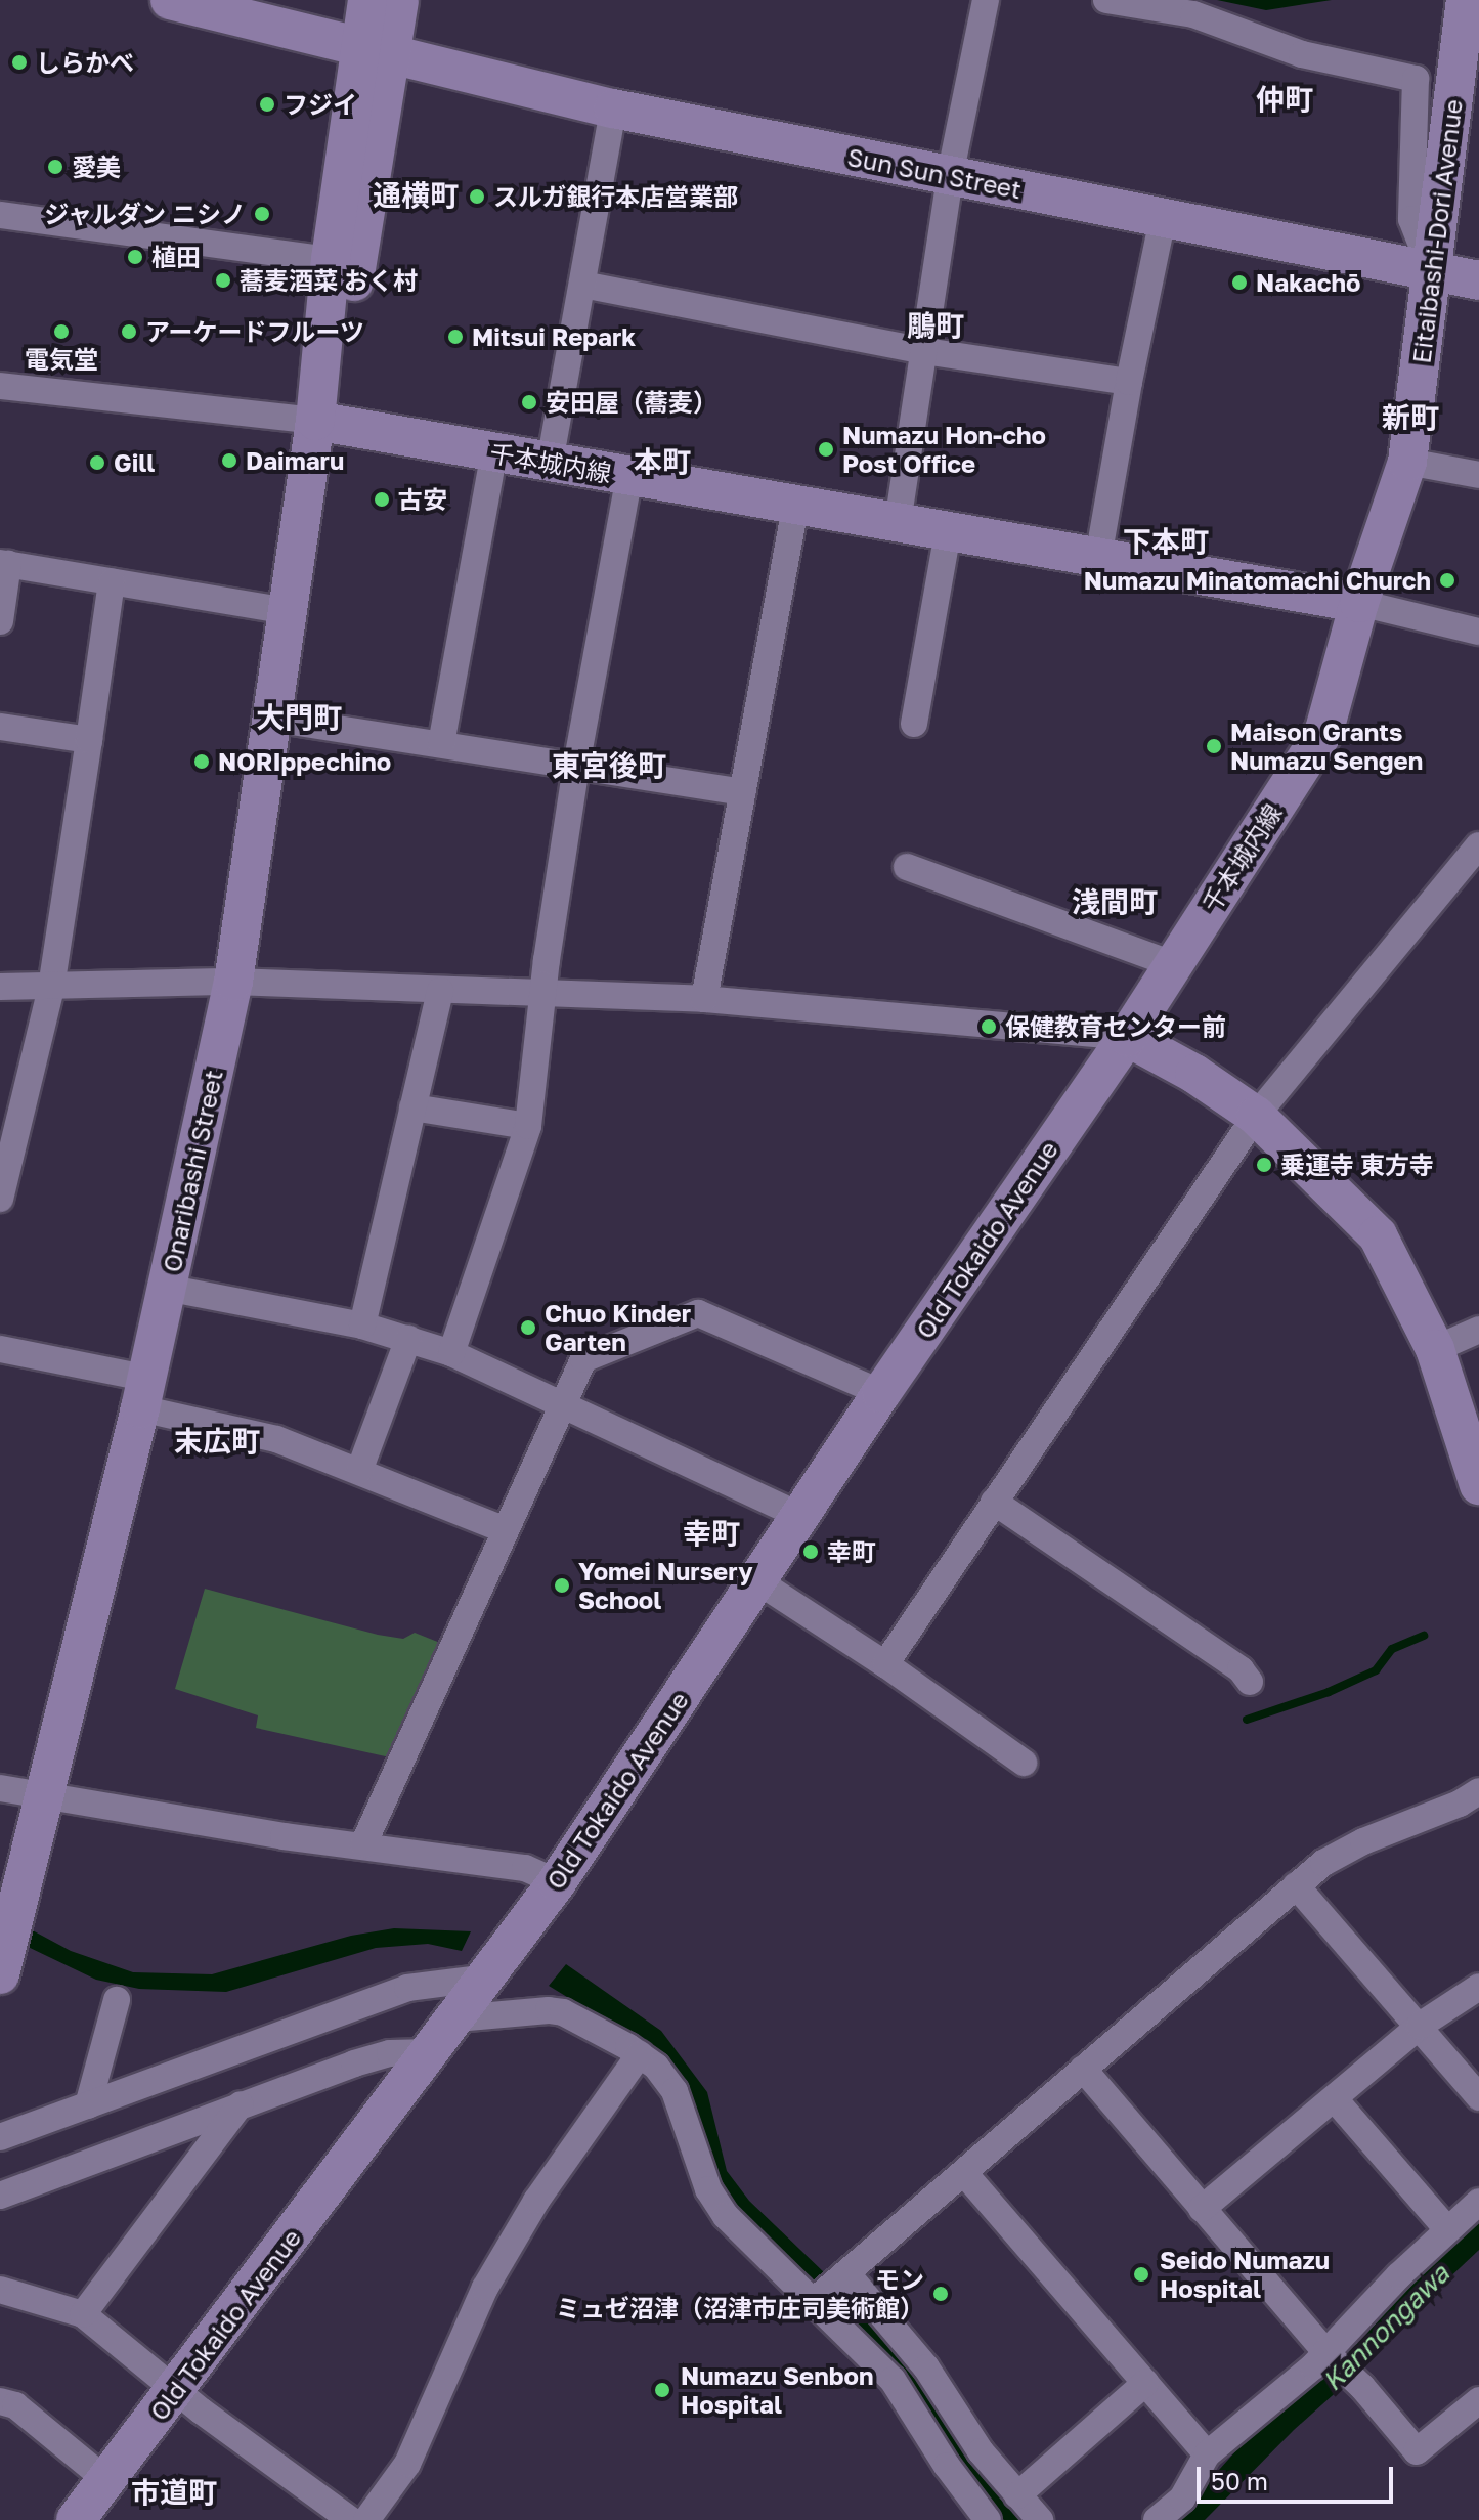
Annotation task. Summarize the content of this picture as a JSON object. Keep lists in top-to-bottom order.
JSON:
{
  "streets": {
    "main road": [
      "Sun Sun Street",
      "Eitaibashi-Dori Avenue",
      "千本城内線",
      "Onaribashi Street",
      "Old Tokaido Avenue"
    ]
  },
  "crossings": [
    ["Sun Sun Street", "Eitaibashi-Dori Avenue"],
    ["Eitaibashi-Dori Avenue", "千本城内線"],
    ["千本城内線", "Onaribashi Street"],
    ["千本城内線", "Old Tokaido Avenue"]
  ],
  "districts": [
    "仲町",
    "通横町",
    "鵰町",
    "新町",
    "本町",
    "下本町",
    "大門町",
    "東宮後町",
    "浅間町",
    "末広町",
    "幸町",
    "市道町"
  ],
  "water": ["Kannongawa"],
  "places": [
    "しらかべ",
    "フジイ",
    "愛美",
    "スルガ銀行本店営業部",
    "ジャルダン ニシノ",
    "植田",
    "蕎麦酒菜 おく村",
    "Nakachō",
    "電気堂",
    "アーケードフルーツ",
    "Mitsui Repark",
    "安田屋（蕎麦）",
    "Numazu Hon-cho Post Office",
    "Daimaru",
    "Gill",
    "古安",
    "Numazu Minatomachi Church",
    "Maison Grants Numazu Sengen",
    "NORIppechino",
    "保健教育センター前",
    "乗運寺 東方寺",
    "Chuo Kinder Garten",
    "幸町",
    "Yomei Nursery School",
    "Seido Numazu Hospital",
    "モン ミュゼ沼津（沼津市庄司美術館）",
    "Numazu Senbon Hospital"
  ],
  "scale_bar": "50 m"
}
